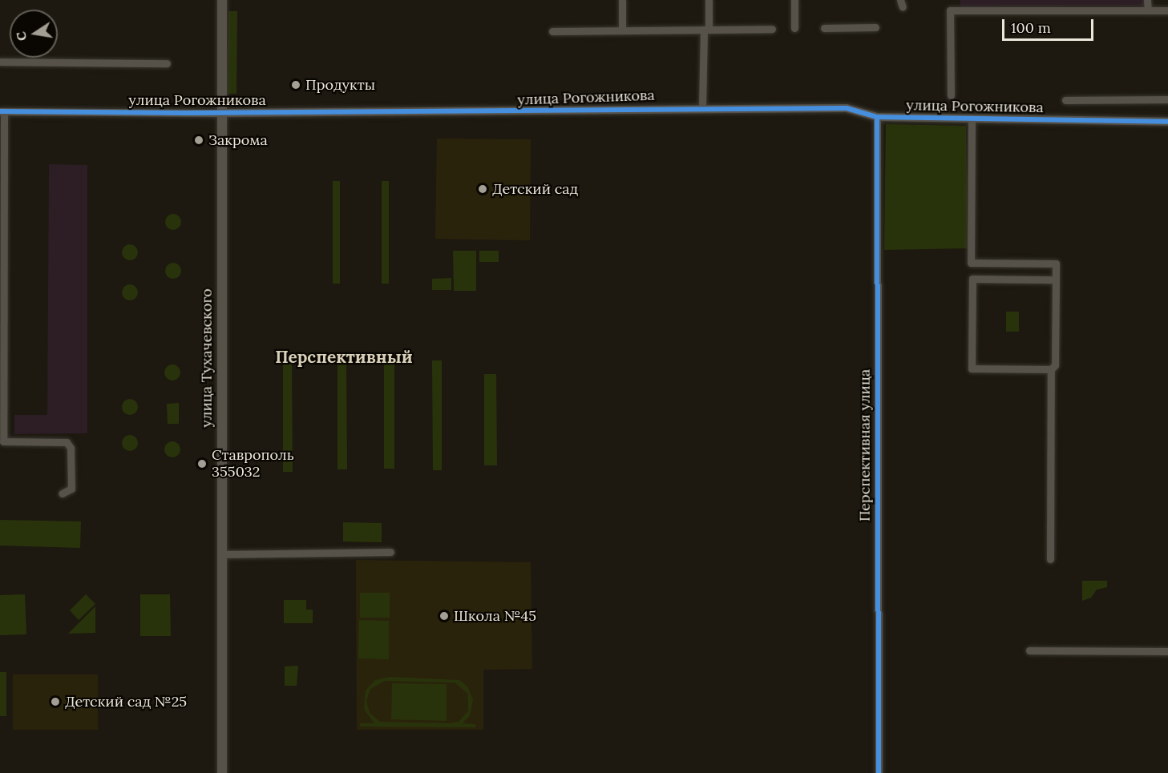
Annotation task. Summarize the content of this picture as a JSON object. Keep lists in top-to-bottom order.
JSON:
{
  "streets": {
    "main road": ["улица Тухачевского"],
    "street": ["улица Рогожникова", "Перспективная улица"]
  },
  "crossings": [
    ["улица Рогожникова", "улица Тухачевского"],
    ["улица Рогожникова", "Перспективная улица"]
  ],
  "districts": ["Перспективный"],
  "places": [
    "Продукты",
    "Закрома",
    "Детский сад",
    "Ставрополь 355032",
    "Школа №45",
    "Детский сад №25"
  ],
  "scale_bar": "100 m",
  "north": "left"
}
